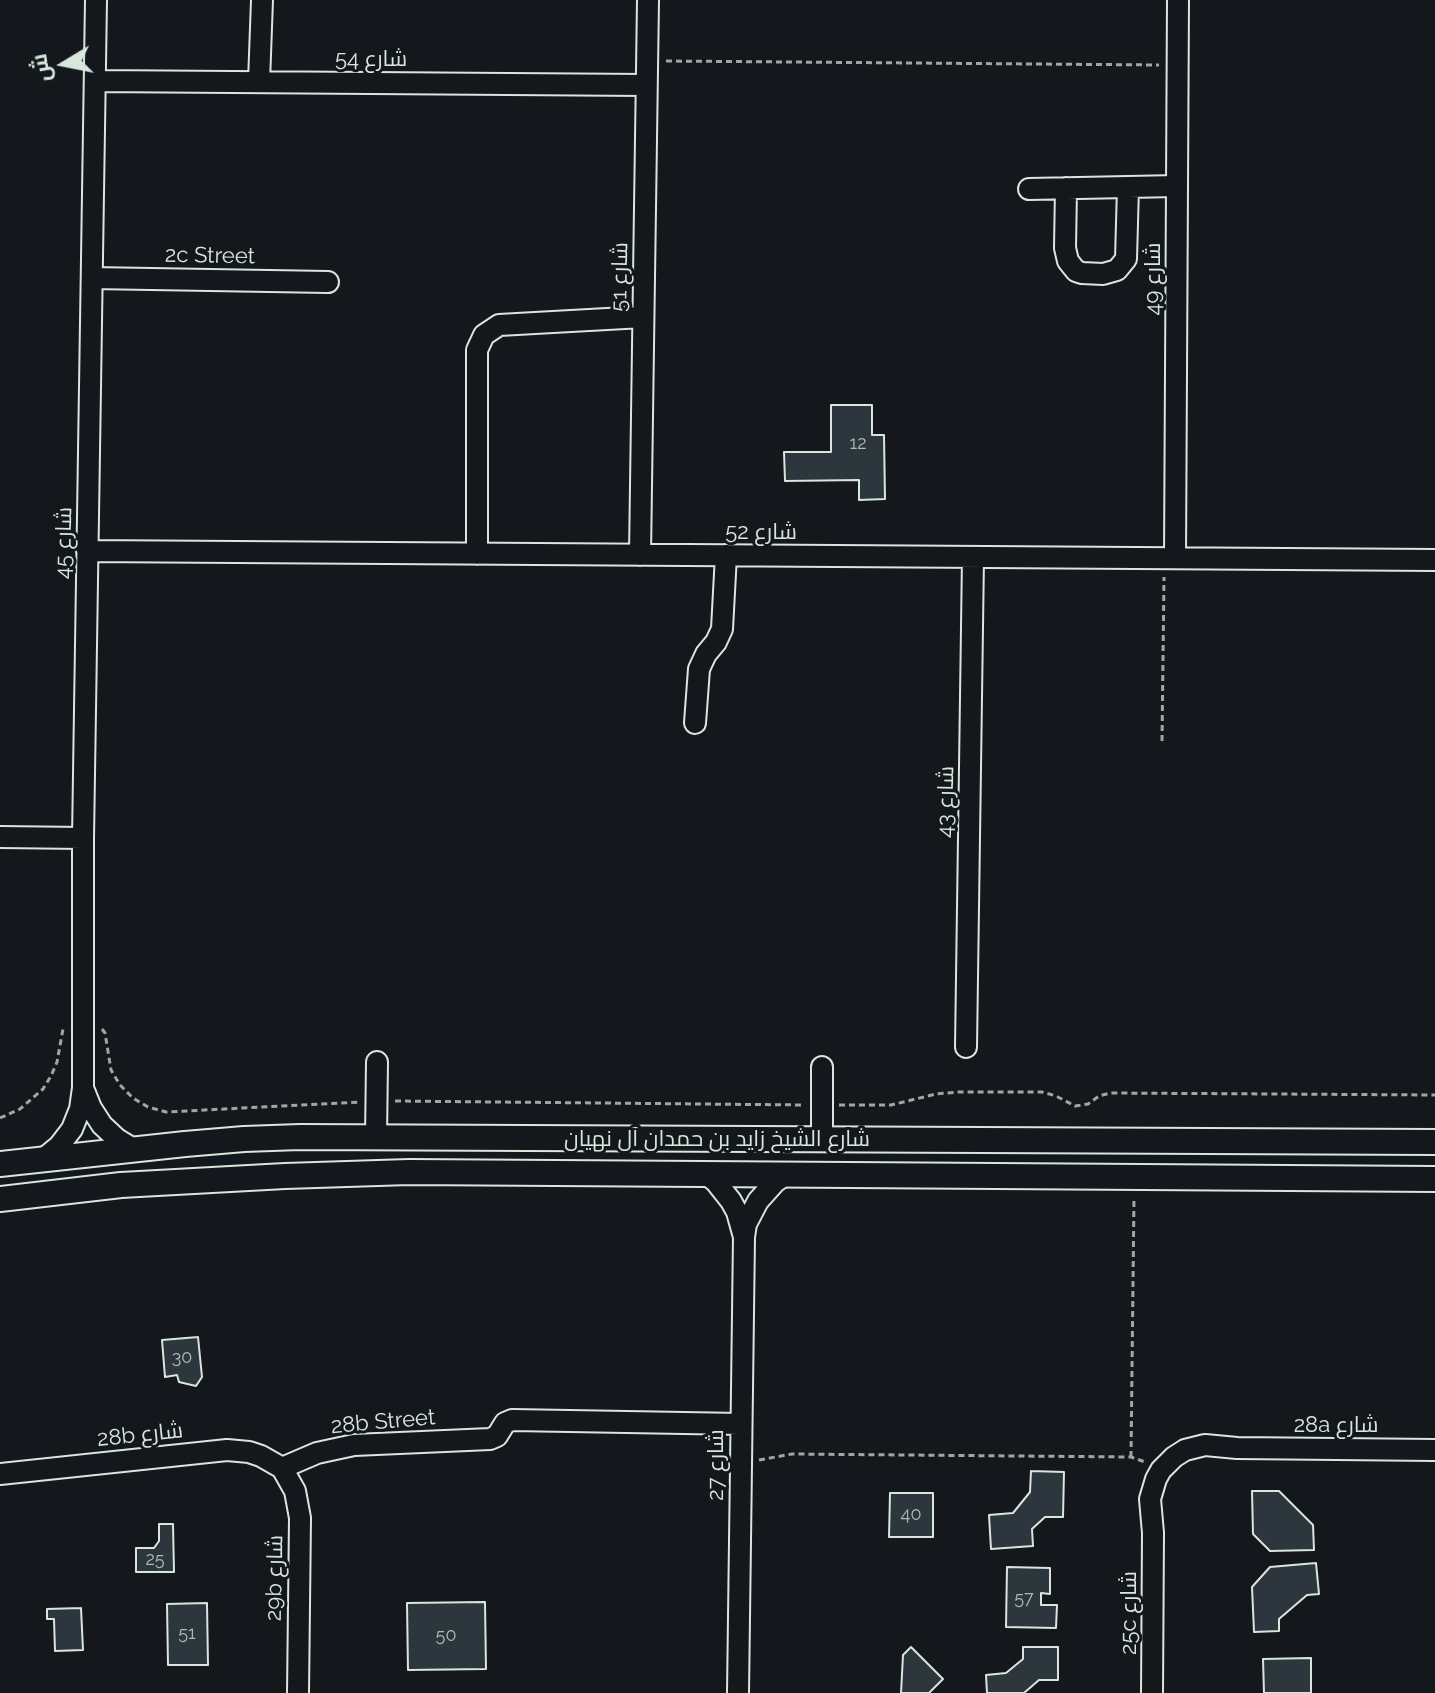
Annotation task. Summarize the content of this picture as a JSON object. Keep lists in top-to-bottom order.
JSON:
{
  "streets": {
    "main road": ["شارع الشيخ زايد بن حمدان آل نهيان"],
    "street": [
      "شارع 54",
      "2c Street",
      "شارع 51",
      "شارع 49",
      "شارع 52",
      "شارع 45",
      "شارع 43",
      "28b Street",
      "28a شارع",
      "28b شارع",
      "شارع 27",
      "29b شارع",
      "25c شارع"
    ]
  },
  "crossings": [
    ["شارع 54", "شارع 51"],
    ["شارع 54", "شارع 45"],
    ["2c Street", "شارع 45"],
    ["شارع 51", "شارع 52"],
    ["شارع 49", "شارع 52"],
    ["شارع 52", "شارع 45"],
    ["شارع 52", "شارع 43"],
    ["شارع 45", "شارع الشيخ زايد بن حمدان آل نهيان"],
    ["شارع الشيخ زايد بن حمدان آل نهيان", "شارع 27"],
    ["28b Street", "28b شارع"],
    ["28b Street", "شارع 27"],
    ["28b Street", "29b شارع"],
    ["28a شارع", "25c شارع"],
    ["28b شارع", "29b شارع"]
  ],
  "house_numbers": [
    "12",
    "30",
    "40",
    "25",
    "57",
    "51",
    "50"
  ],
  "north": "left"
}
